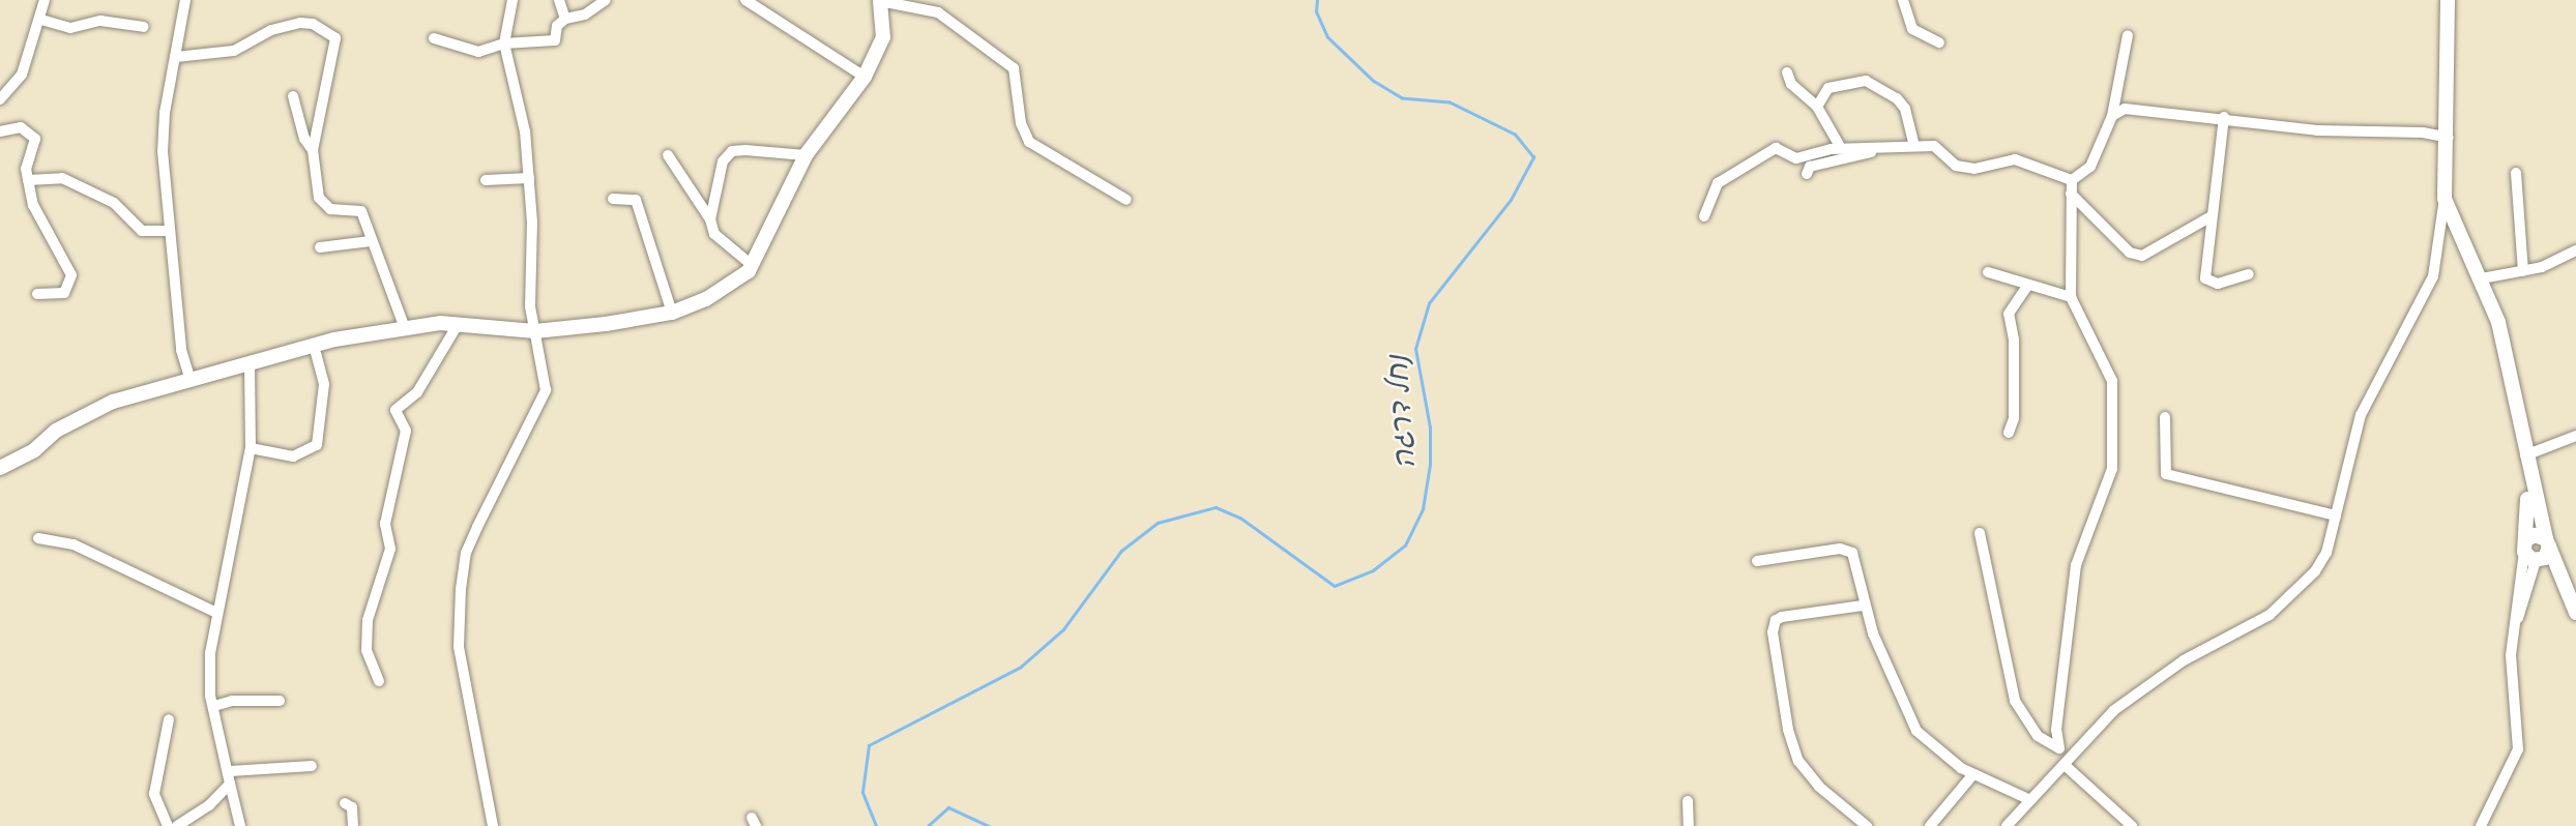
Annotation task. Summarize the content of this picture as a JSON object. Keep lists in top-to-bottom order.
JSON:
{
  "water": ["נחל דרגה"]
}
